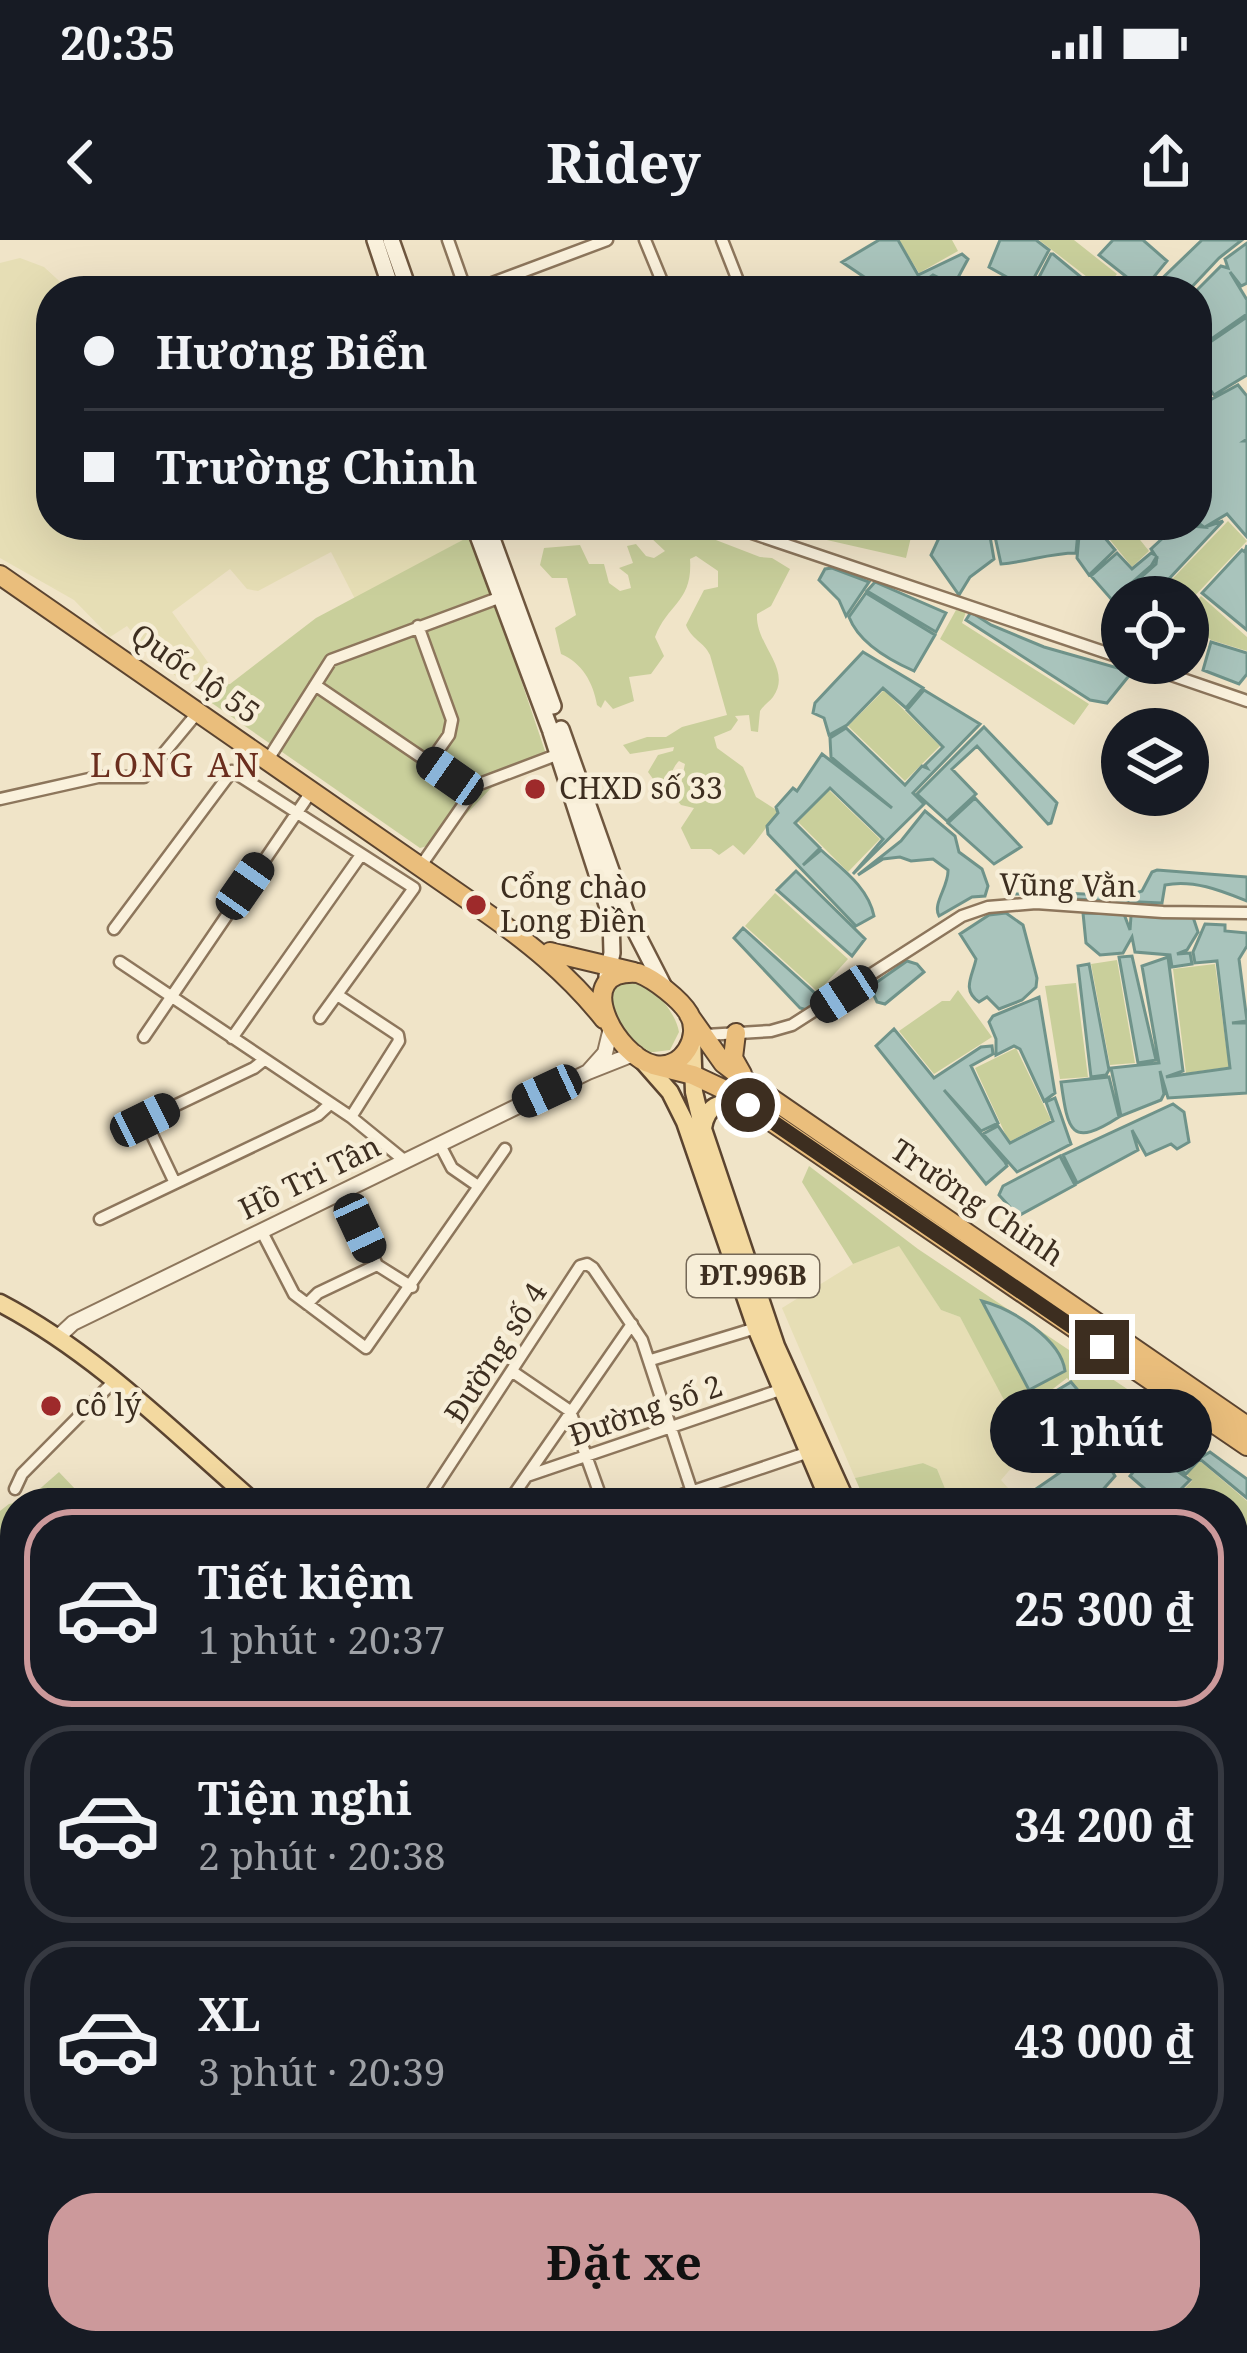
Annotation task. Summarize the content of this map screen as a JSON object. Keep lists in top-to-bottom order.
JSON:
{
  "streets": {
    "highway": ["Quốc lộ 55", "Trường Chinh"],
    "main road": ["ĐT.996B"],
    "street": [
      "Vũng Vằn",
      "Hồ Tri Tân",
      "Đường số 4",
      "Đường số 2"
    ]
  },
  "crossings": [
    ["Quốc lộ 55", "Vũng Vằn"],
    ["Quốc lộ 55", "Hồ Tri Tân"],
    ["Quốc lộ 55", "Trường Chinh"],
    ["Quốc lộ 55", "ĐT.996B"],
    ["Vũng Vằn", "Hồ Tri Tân"],
    ["Vũng Vằn", "Trường Chinh"],
    ["Vũng Vằn", "ĐT.996B"],
    ["Hồ Tri Tân", "Trường Chinh"],
    ["Hồ Tri Tân", "ĐT.996B"],
    ["Trường Chinh", "ĐT.996B"],
    ["ĐT.996B", "Đường số 2"],
    ["Đường số 4", "Đường số 2"]
  ],
  "districts": ["LONG AN"],
  "places": ["CHXD số 33", "Cổng chào Long Điền", "cô lý"],
  "page": {
    "status": "20:35",
    "header": "Ridey",
    "banner": ["Hương Biển", "Trường Chinh"],
    "bubble": "1 phút",
    "list": [
      {
        "name": "Tiết kiệm",
        "note": "1 phút · 20:37",
        "value": "25 300 ₫"
      },
      {
        "name": "Tiện nghi",
        "note": "2 phút · 20:38",
        "value": "34 200 ₫"
      },
      {
        "name": "XL",
        "note": "3 phút · 20:39",
        "value": "43 000 ₫"
      }
    ],
    "buttons": "Đặt xe"
  }
}
